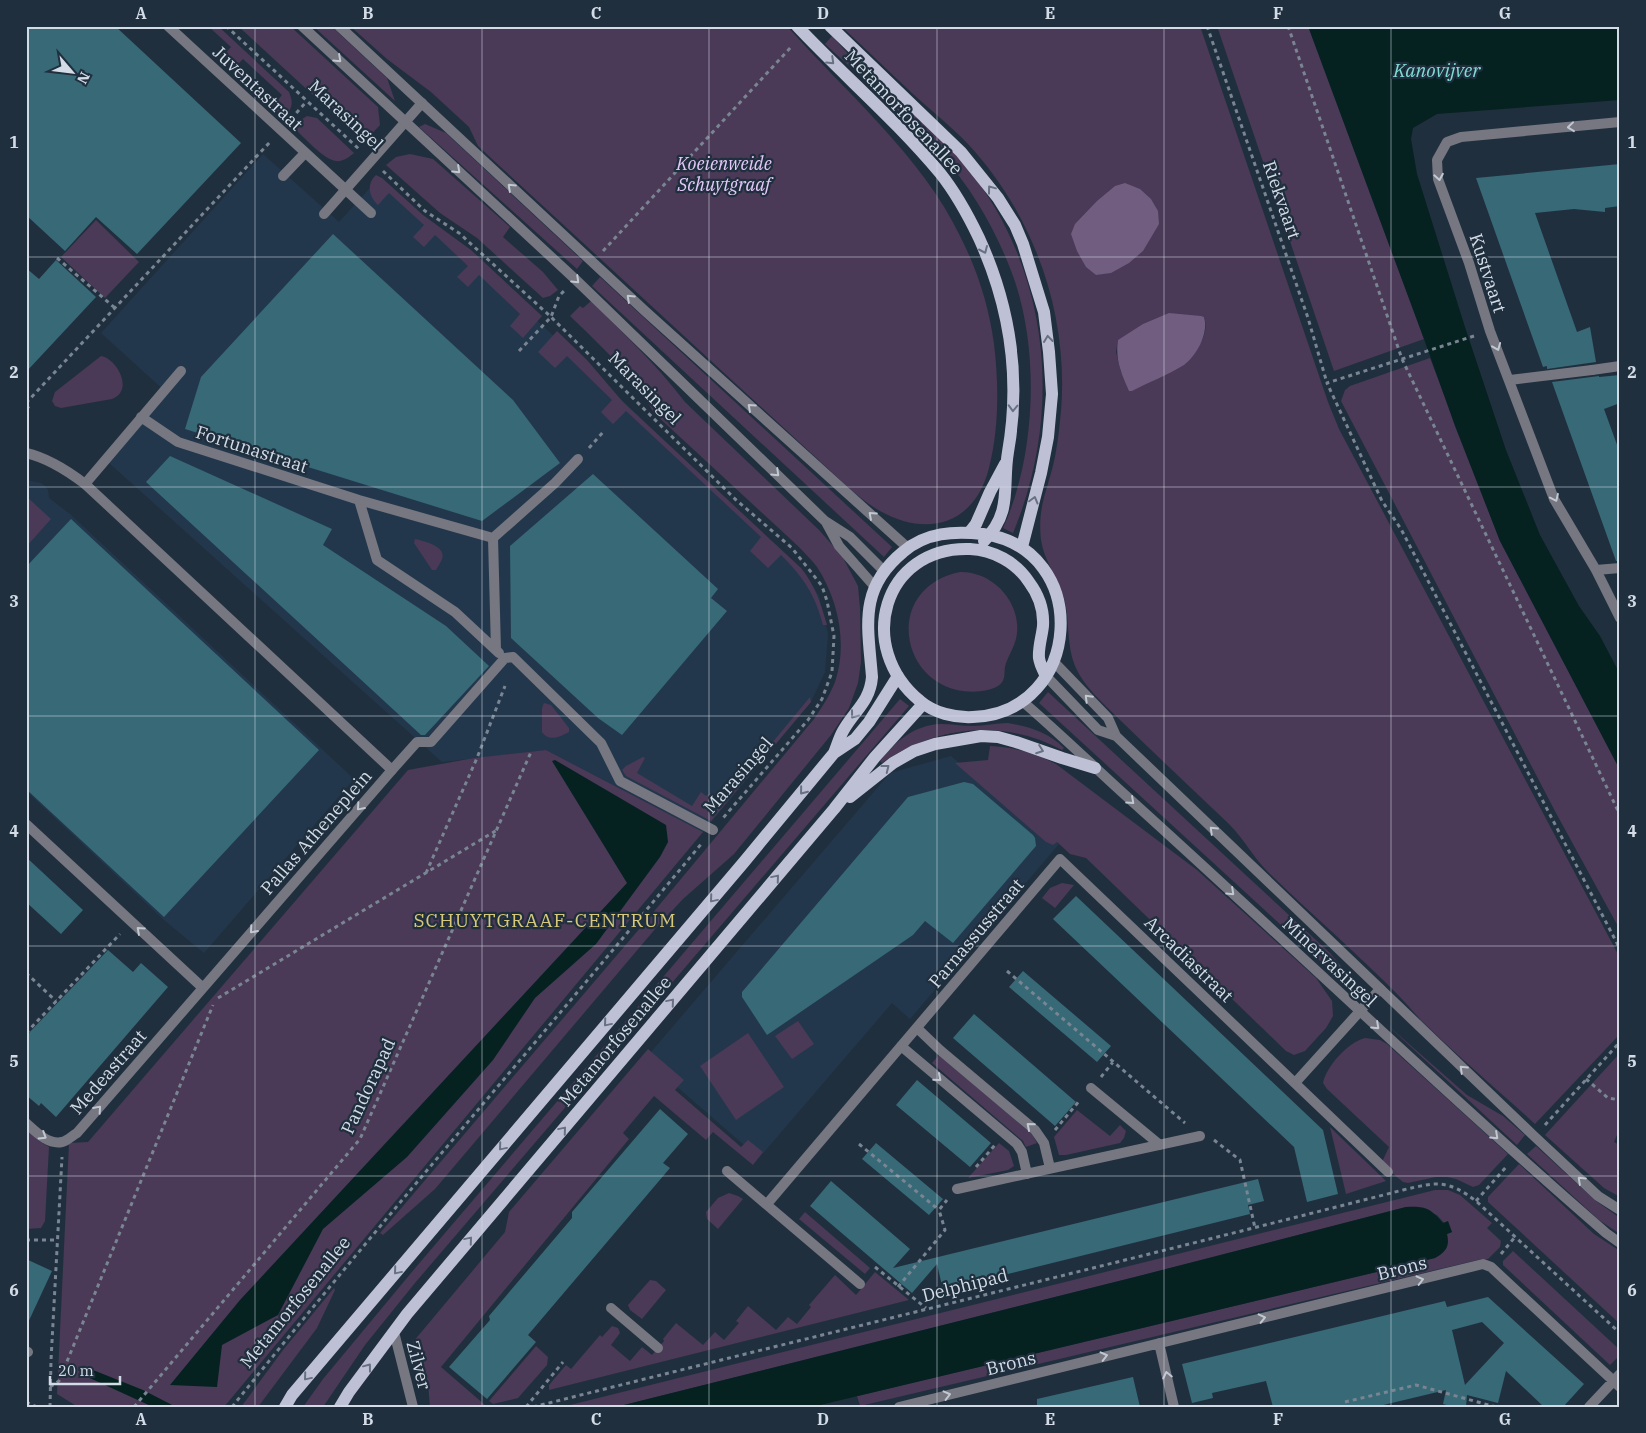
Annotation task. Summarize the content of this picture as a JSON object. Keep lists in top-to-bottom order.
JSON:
{
  "streets": {
    "main road": ["Metamorfosenallee"],
    "street": [
      "Juventastraat",
      "Marasingel",
      "Kustvaart",
      "Fortunastraat",
      "Pallas Atheneplein",
      "Parnassusstraat",
      "Arcadiastraat",
      "Minervasingel",
      "Medeastraat",
      "Brons",
      "Zilver"
    ],
    "path": ["Riekvaart", "Pandorapad", "Delphipad"]
  },
  "crossings": [
    ["Metamorfosenallee", "Marasingel"],
    ["Metamorfosenallee", "Minervasingel"],
    ["Metamorfosenallee", "Zilver"],
    ["Pallas Atheneplein", "Medeastraat"],
    ["Parnassusstraat", "Arcadiastraat"]
  ],
  "one_way": ["Pallas Atheneplein", "Medeastraat", "Brons"],
  "districts": ["SCHUYTGRAAF-CENTRUM"],
  "water": ["Kanovijver"],
  "parks": ["Koeienweide Schuytgraaf"],
  "scale_bar": "20 m",
  "north": "bottom right",
  "grid": {
    "columns": [
      "A",
      "B",
      "C",
      "D",
      "E",
      "F",
      "G"
    ],
    "rows": [
      "1",
      "2",
      "3",
      "4",
      "5",
      "6"
    ]
  }
}
